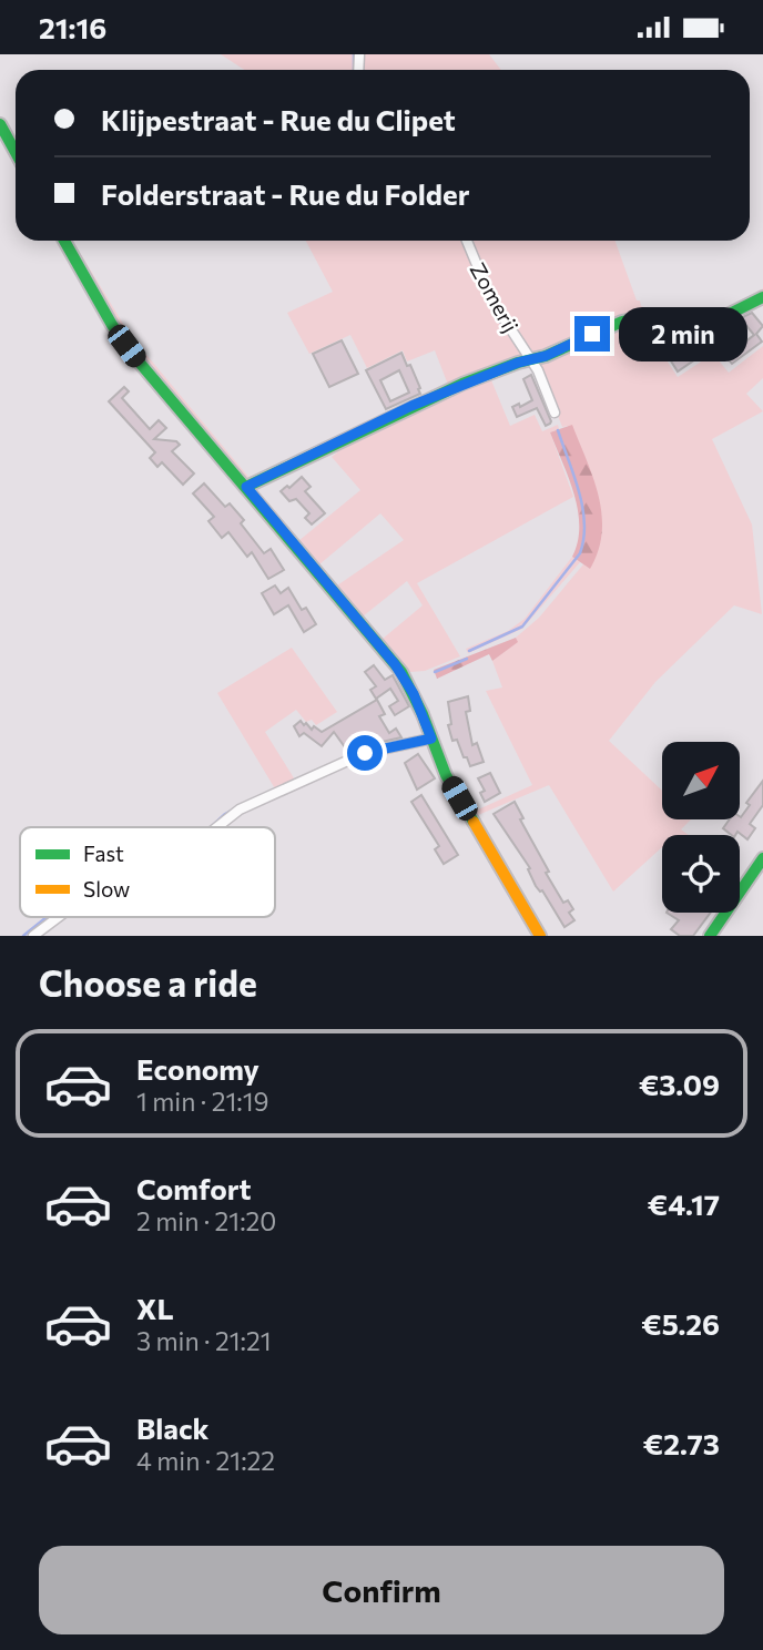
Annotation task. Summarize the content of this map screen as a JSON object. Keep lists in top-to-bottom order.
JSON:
{
  "streets": {
    "street": ["Zomerij"]
  },
  "legend": ["Fast", "Slow"],
  "north": "top right",
  "page": {
    "status": "21:16",
    "banner": ["Klijpestraat - Rue du Clipet", "Folderstraat - Rue du Folder"],
    "bubble": "2 min",
    "heading": "Choose a ride",
    "list": [
      {
        "name": "Economy",
        "note": "1 min · 21:19",
        "value": "€3.09"
      },
      {
        "name": "Comfort",
        "note": "2 min · 21:20",
        "value": "€4.17"
      },
      {
        "name": "XL",
        "note": "3 min · 21:21",
        "value": "€5.26"
      },
      {
        "name": "Black",
        "note": "4 min · 21:22",
        "value": "€2.73"
      }
    ],
    "buttons": "Confirm"
  }
}
